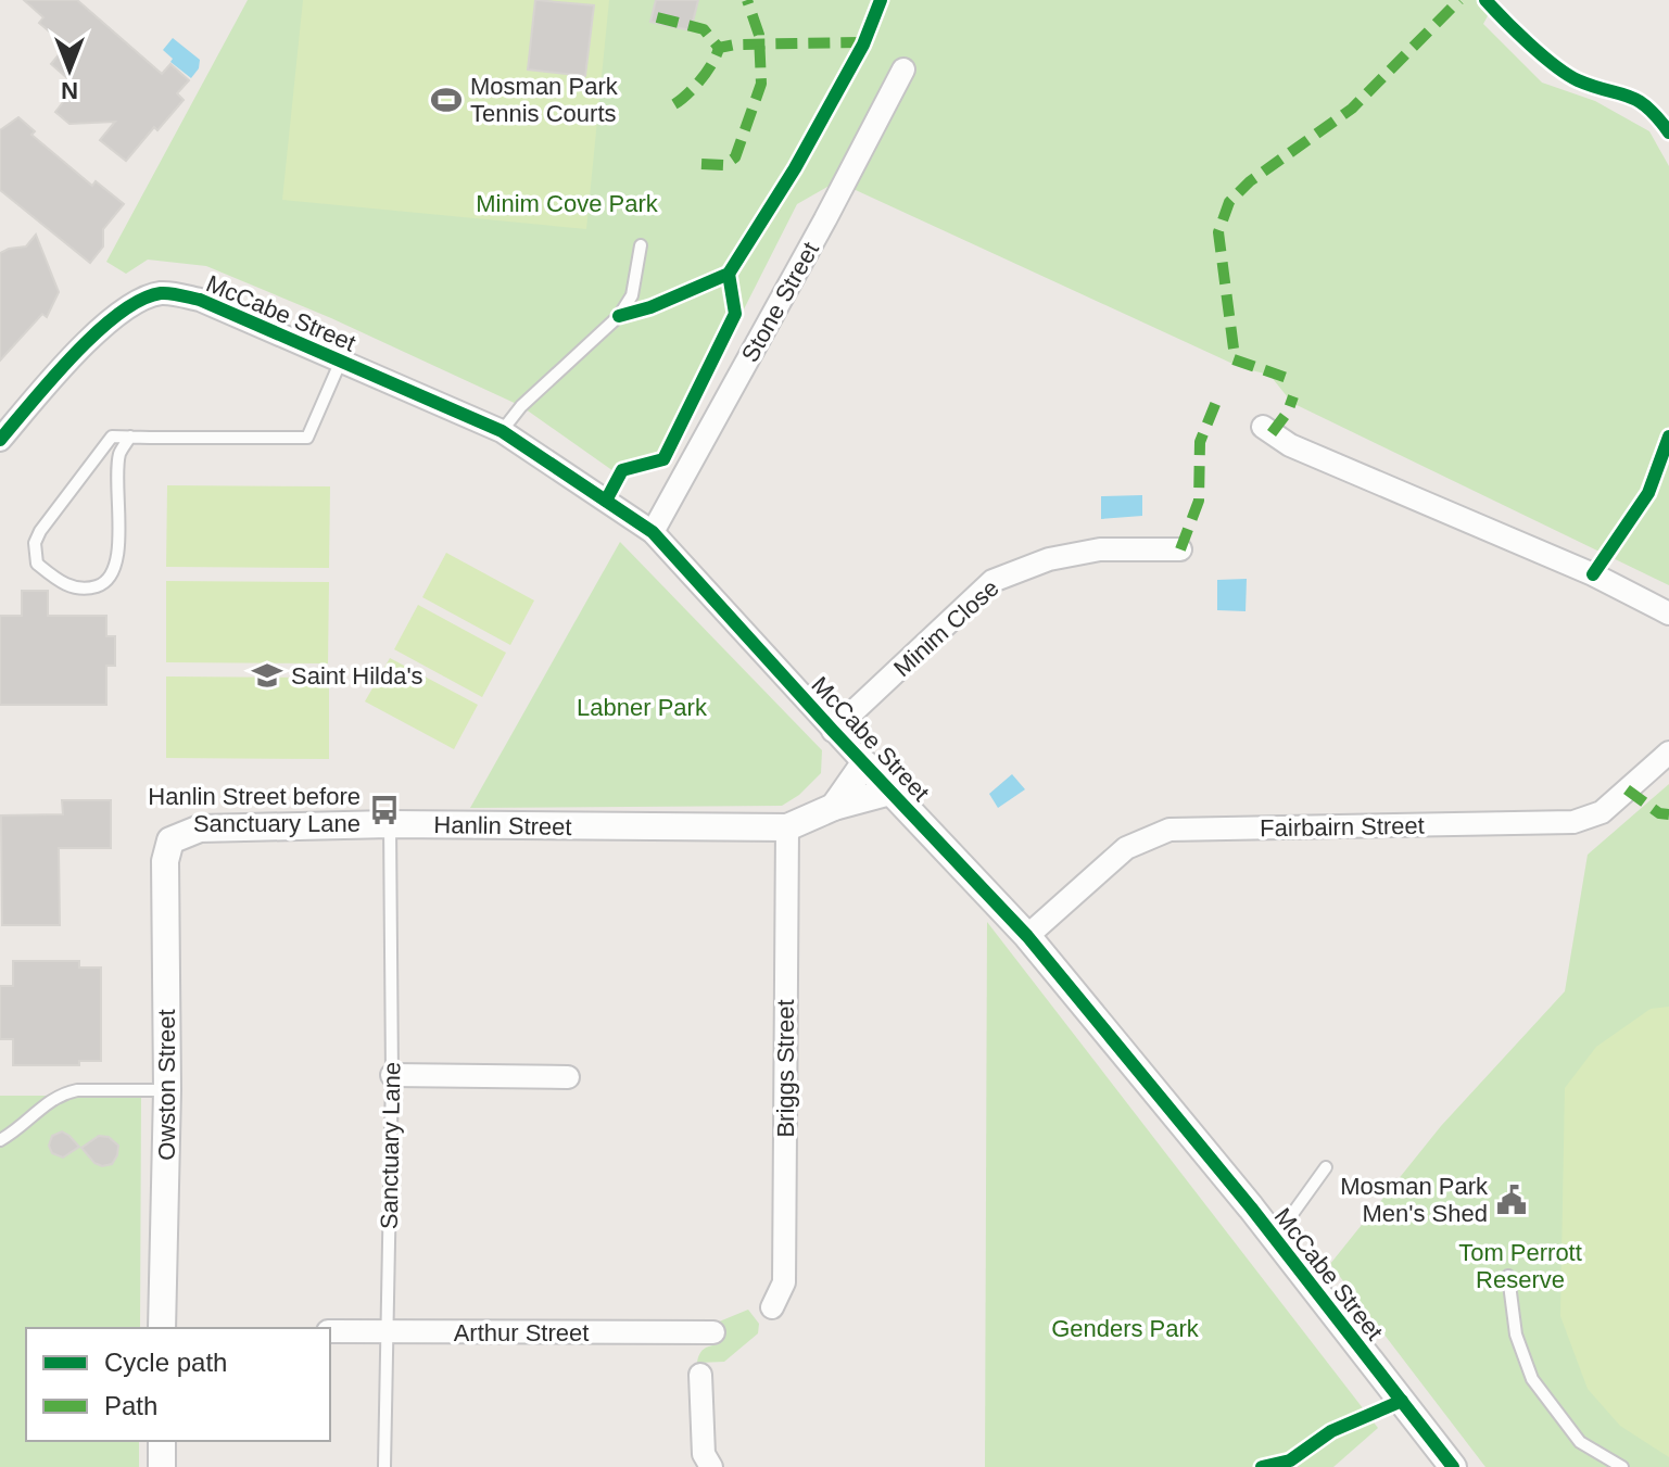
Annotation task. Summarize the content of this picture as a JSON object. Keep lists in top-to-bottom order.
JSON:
{
  "streets": {
    "street": [
      "Stone Street",
      "McCabe Street",
      "Minim Close",
      "Hanlin Street",
      "Fairbairn Street",
      "Briggs Street",
      "Owston Street",
      "Arthur Street"
    ],
    "lane": ["Sanctuary Lane"]
  },
  "crossings": [
    ["Stone Street", "McCabe Street"],
    ["McCabe Street", "Minim Close"],
    ["McCabe Street", "Hanlin Street"],
    ["McCabe Street", "Fairbairn Street"],
    ["Hanlin Street", "Briggs Street"],
    ["Hanlin Street", "Owston Street"],
    ["Hanlin Street", "Sanctuary Lane"],
    ["Sanctuary Lane", "Arthur Street"]
  ],
  "parks": [
    "Minim Cove Park",
    "Labner Park",
    "Tom Perrott Reserve",
    "Genders Park"
  ],
  "places": {
    "sports": ["Mosman Park Tennis Courts"],
    "school or university": ["Saint Hilda's"],
    "bus stop": ["Hanlin Street before Sanctuary Lane"],
    "public building": ["Mosman Park Men's Shed"]
  },
  "legend": ["Cycle path", "Path"],
  "north": "bottom"
}
